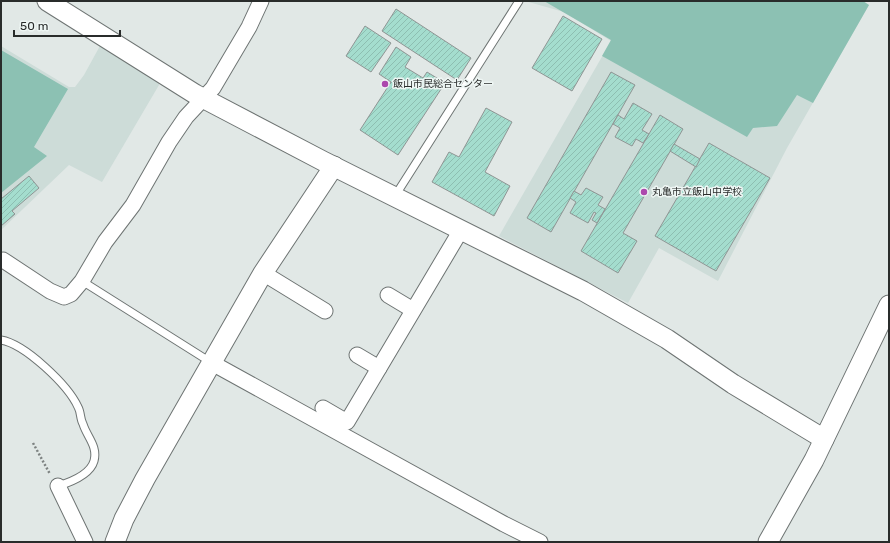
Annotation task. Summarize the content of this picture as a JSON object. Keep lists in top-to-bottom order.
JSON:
{
  "places": ["飯山市民総合センター", "丸亀市立飯山中学校"],
  "scale_bar": "50 m"
}
